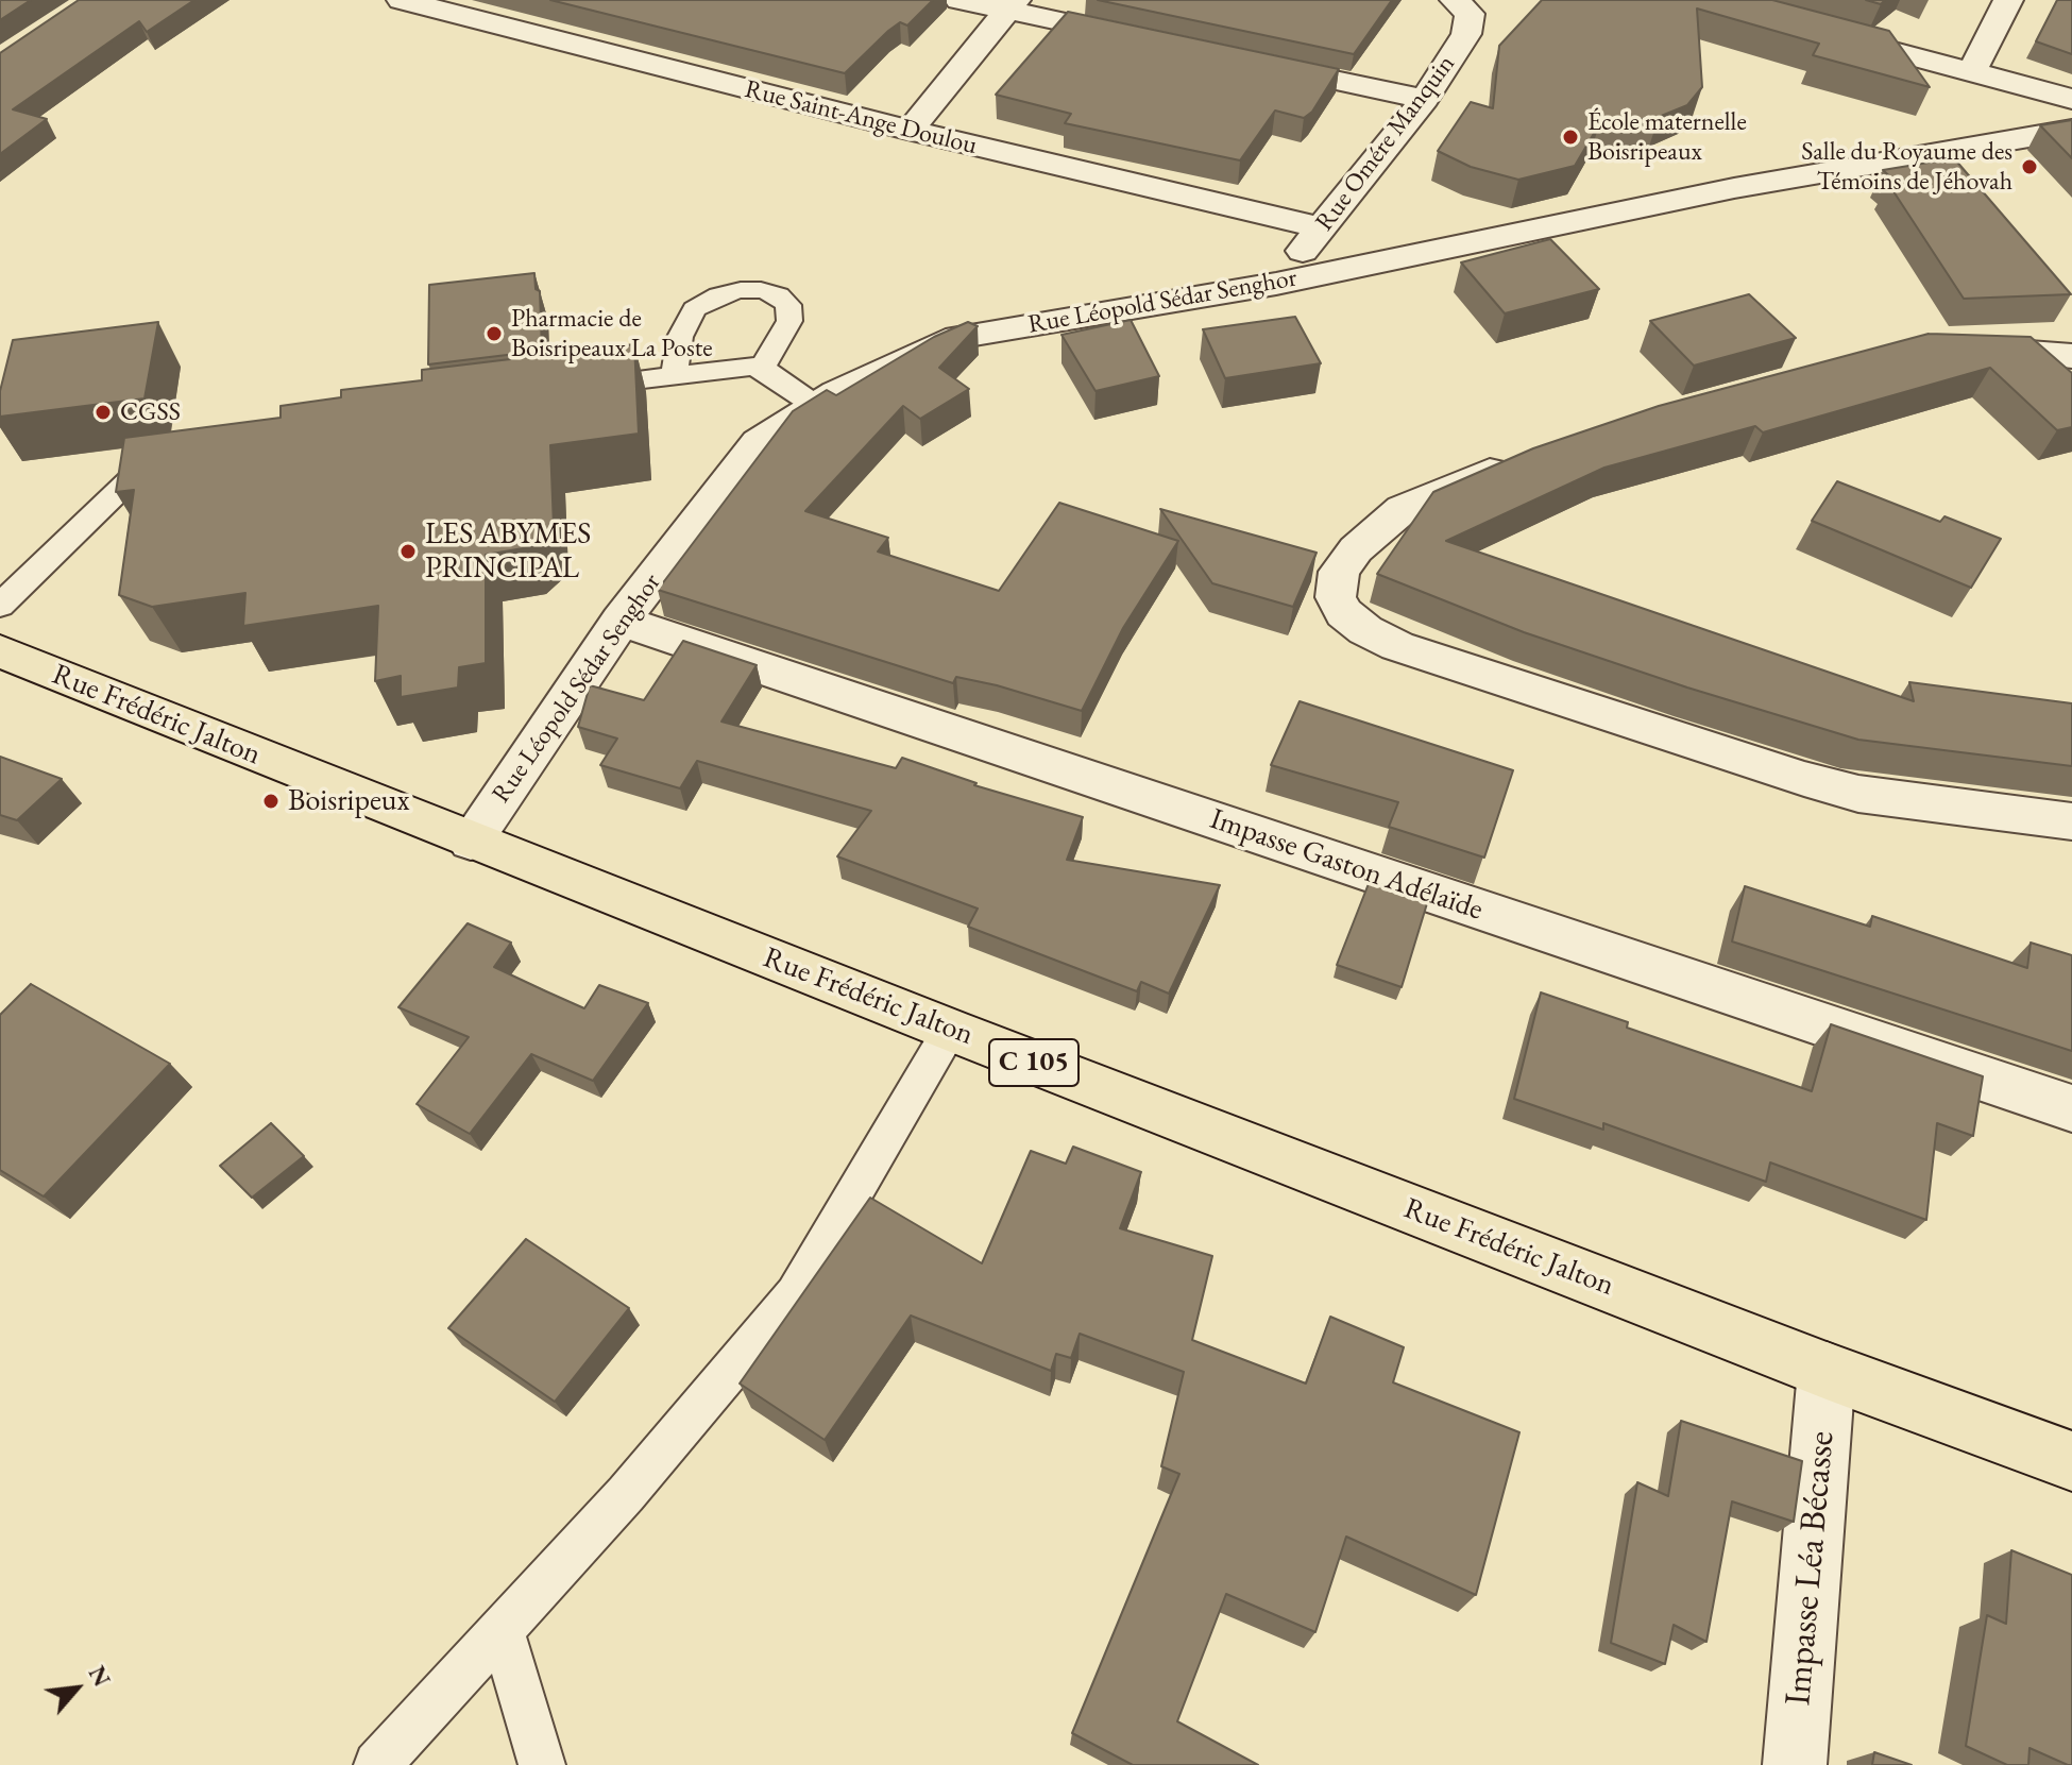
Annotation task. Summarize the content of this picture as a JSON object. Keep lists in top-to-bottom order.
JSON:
{
  "streets": {
    "main road": ["Rue Frédéric Jalton", "C 105"],
    "street": [
      "Rue Saint-Ange Doulou",
      "Rue Omére Manquin",
      "Rue Léopold Sédar Senghor",
      "Impasse Gaston Adélaïde",
      "Impasse Léa Bécasse"
    ]
  },
  "crossings": [
    ["Rue Saint-Ange Doulou", "Rue Omére Manquin"],
    ["Rue Omére Manquin", "Rue Léopold Sédar Senghor"],
    ["Rue Léopold Sédar Senghor", "Rue Frédéric Jalton"],
    ["Rue Léopold Sédar Senghor", "Impasse Gaston Adélaïde"],
    ["Rue Frédéric Jalton", "Impasse Léa Bécasse"]
  ],
  "places": [
    "École maternelle Boisripeaux",
    "Salle du Royaume des Témoins de Jéhovah",
    "Pharmacie de Boisripeaux La Poste",
    "CGSS",
    "LES ABYMES PRINCIPAL",
    "Boisripeux"
  ],
  "north": "top right"
}
